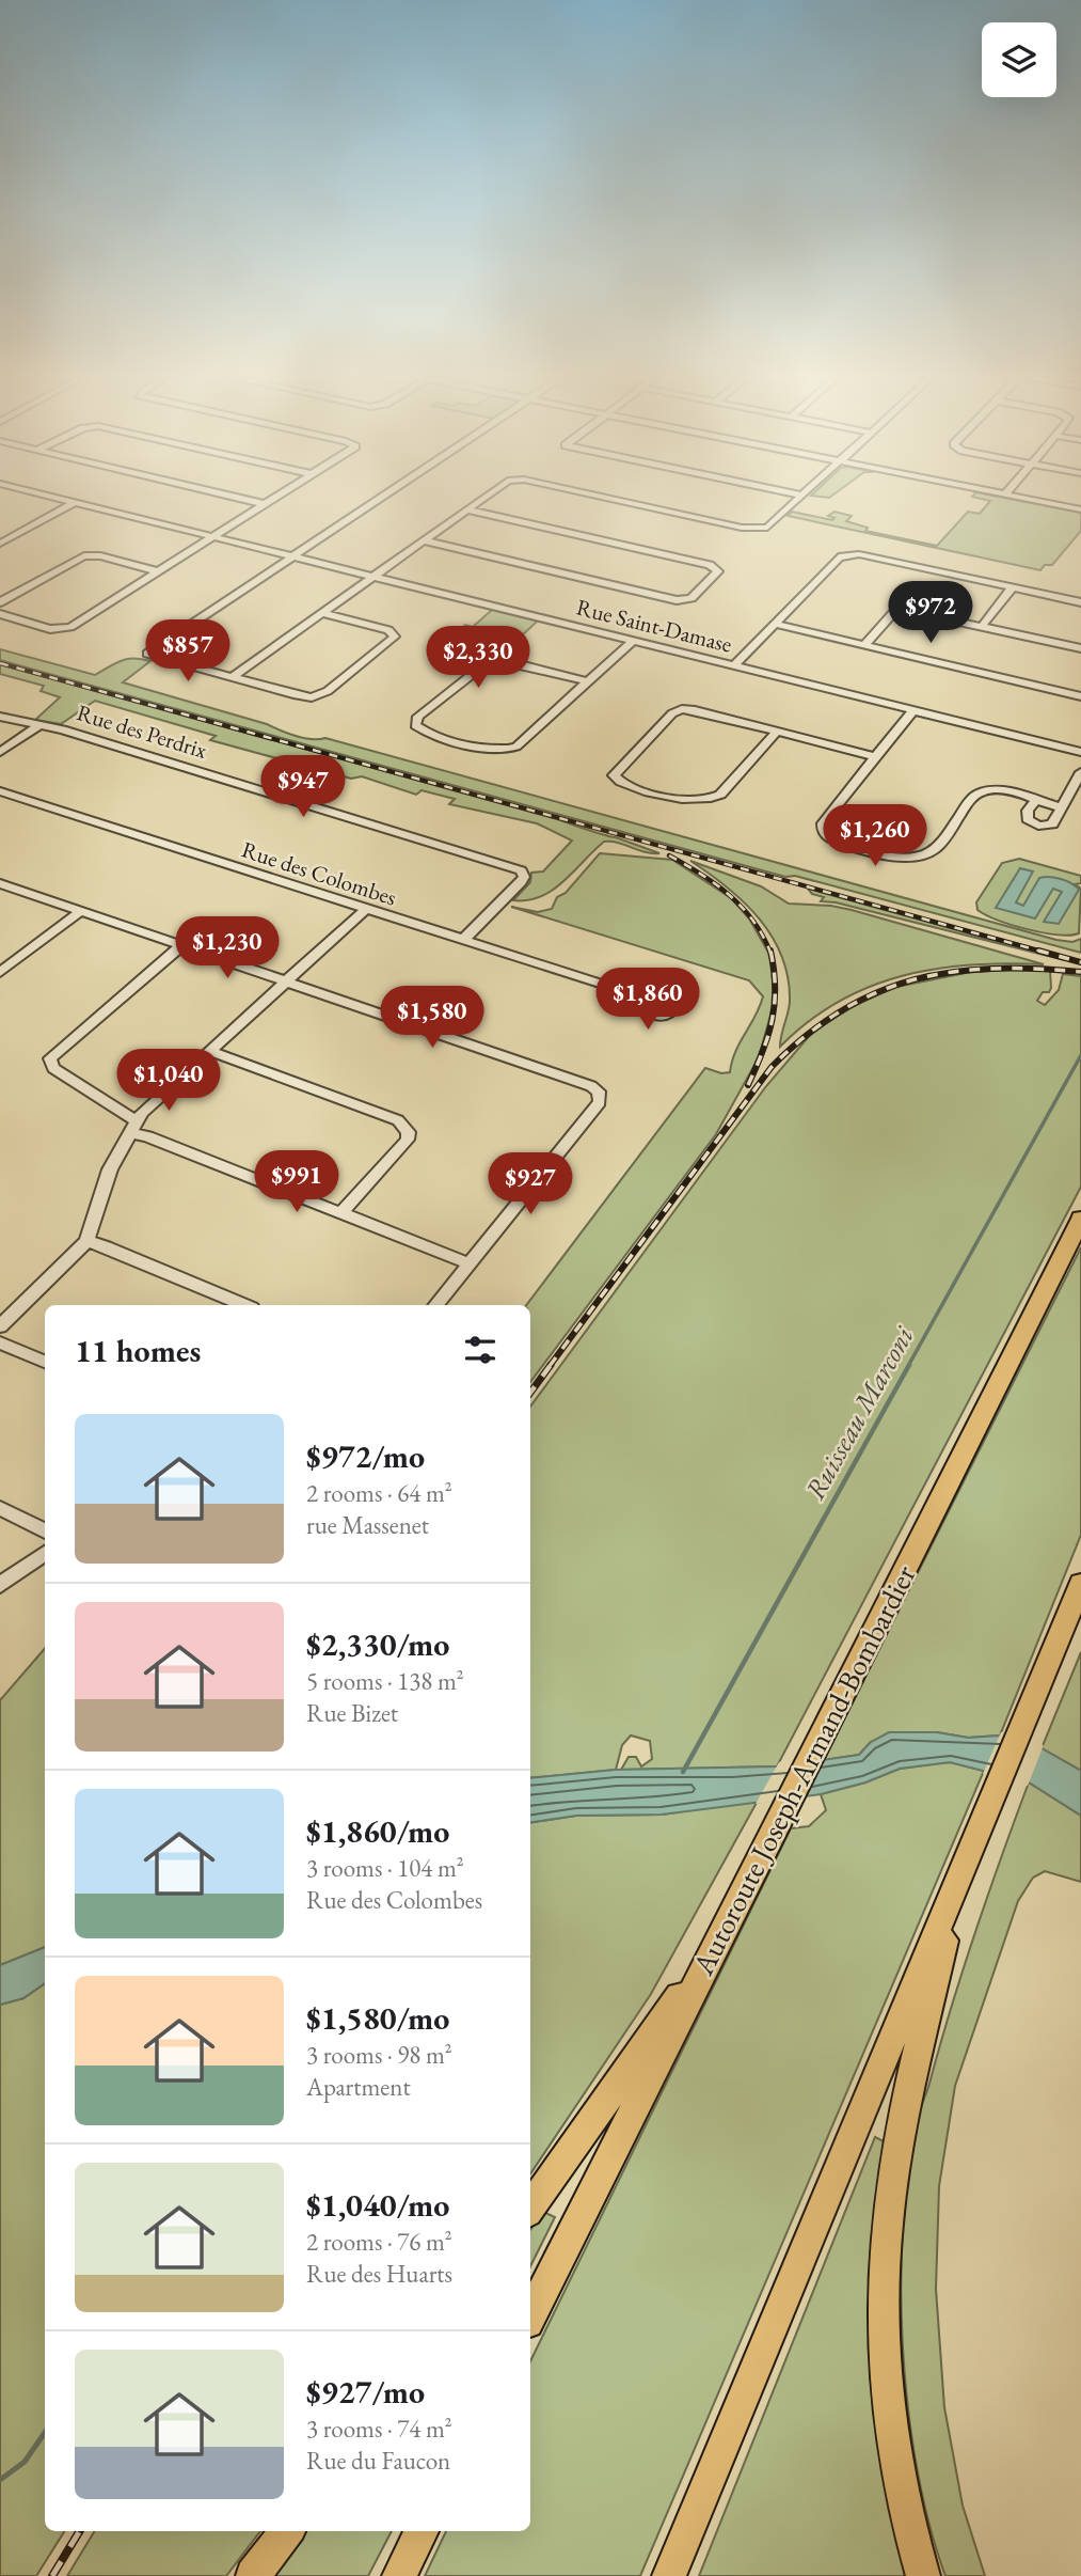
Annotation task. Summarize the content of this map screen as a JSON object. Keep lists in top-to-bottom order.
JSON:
{
  "streets": {
    "highway": ["Autoroute Joseph-Armand-Bombardier"],
    "street": ["Rue Saint-Damase", "Rue des Perdrix", "Rue des Colombes"]
  },
  "crossings": [
    ["Rue des Perdrix", "Rue des Colombes"]
  ],
  "water": ["Ruisseau Marconi"],
  "page": {
    "price": [
      "$972",
      "$857",
      "$2,330",
      "$947",
      "$1,260",
      "$1,230",
      "$1,860",
      "$1,580",
      "$1,040",
      "$991",
      "$927"
    ],
    "heading": "11 homes",
    "list": [
      {
        "name": "$972/mo",
        "note": "2 rooms · 64 m² · rue Massenet"
      },
      {
        "name": "$2,330/mo",
        "note": "5 rooms · 138 m² · Rue Bizet"
      },
      {
        "name": "$1,860/mo",
        "note": "3 rooms · 104 m² · Rue des Colombes"
      },
      {
        "name": "$1,580/mo",
        "note": "3 rooms · 98 m² · Apartment"
      },
      {
        "name": "$1,040/mo",
        "note": "2 rooms · 76 m² · Rue des Huarts"
      },
      {
        "name": "$927/mo",
        "note": "3 rooms · 74 m² · Rue du Faucon"
      }
    ]
  }
}
